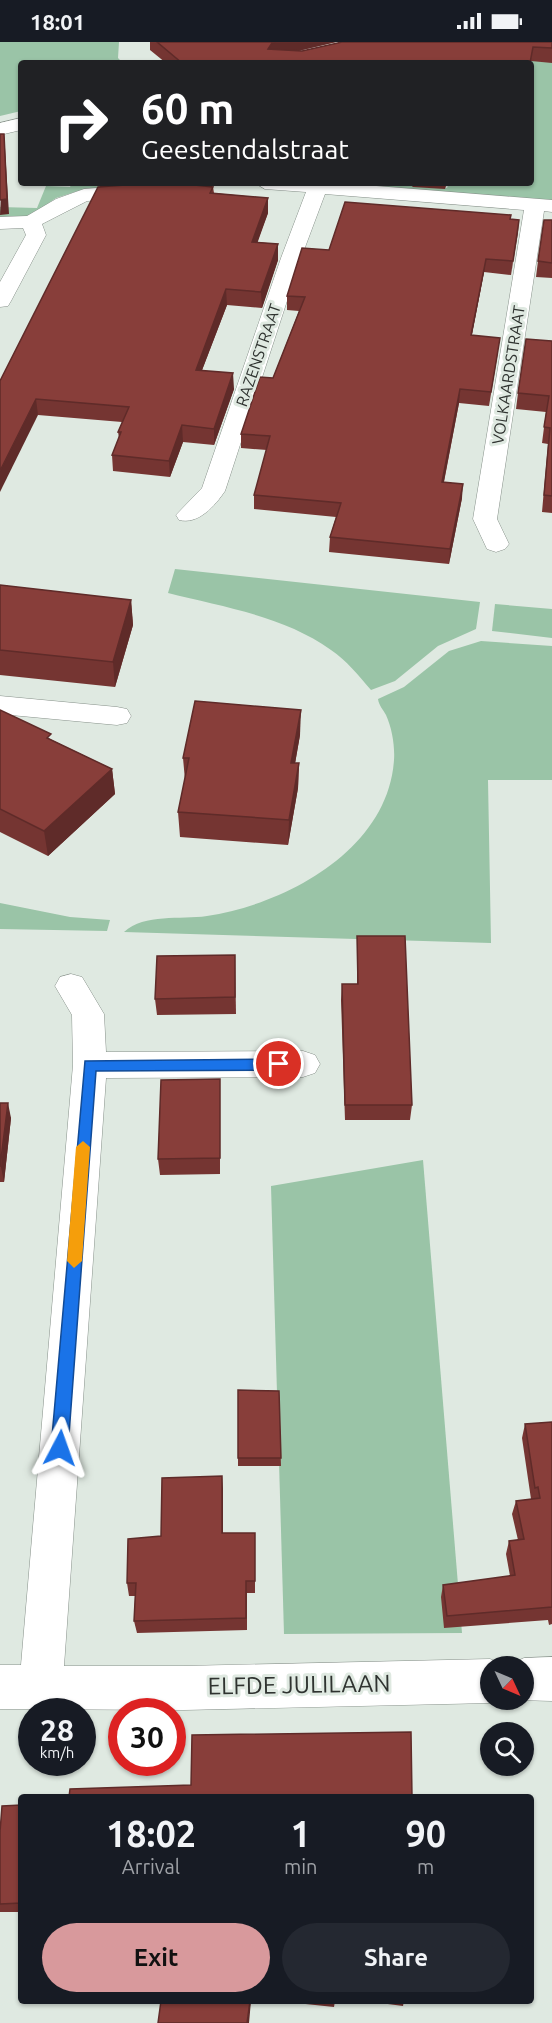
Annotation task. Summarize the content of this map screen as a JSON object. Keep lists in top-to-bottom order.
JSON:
{
  "streets": {
    "street": ["RAZENSTRAAT", "VOLKAARDSTRAAT", "ELFDE JULILAAN"]
  },
  "north": "bottom right",
  "page": {
    "status": "18:01",
    "turn": ["60 m", "Geestendalstraat"],
    "speed": "28 km/h",
    "limit": "30",
    "eta": [
      "18:02",
      "Arrival",
      "1",
      "min",
      "90",
      "m"
    ],
    "buttons": ["Exit", "Share"]
  }
}
